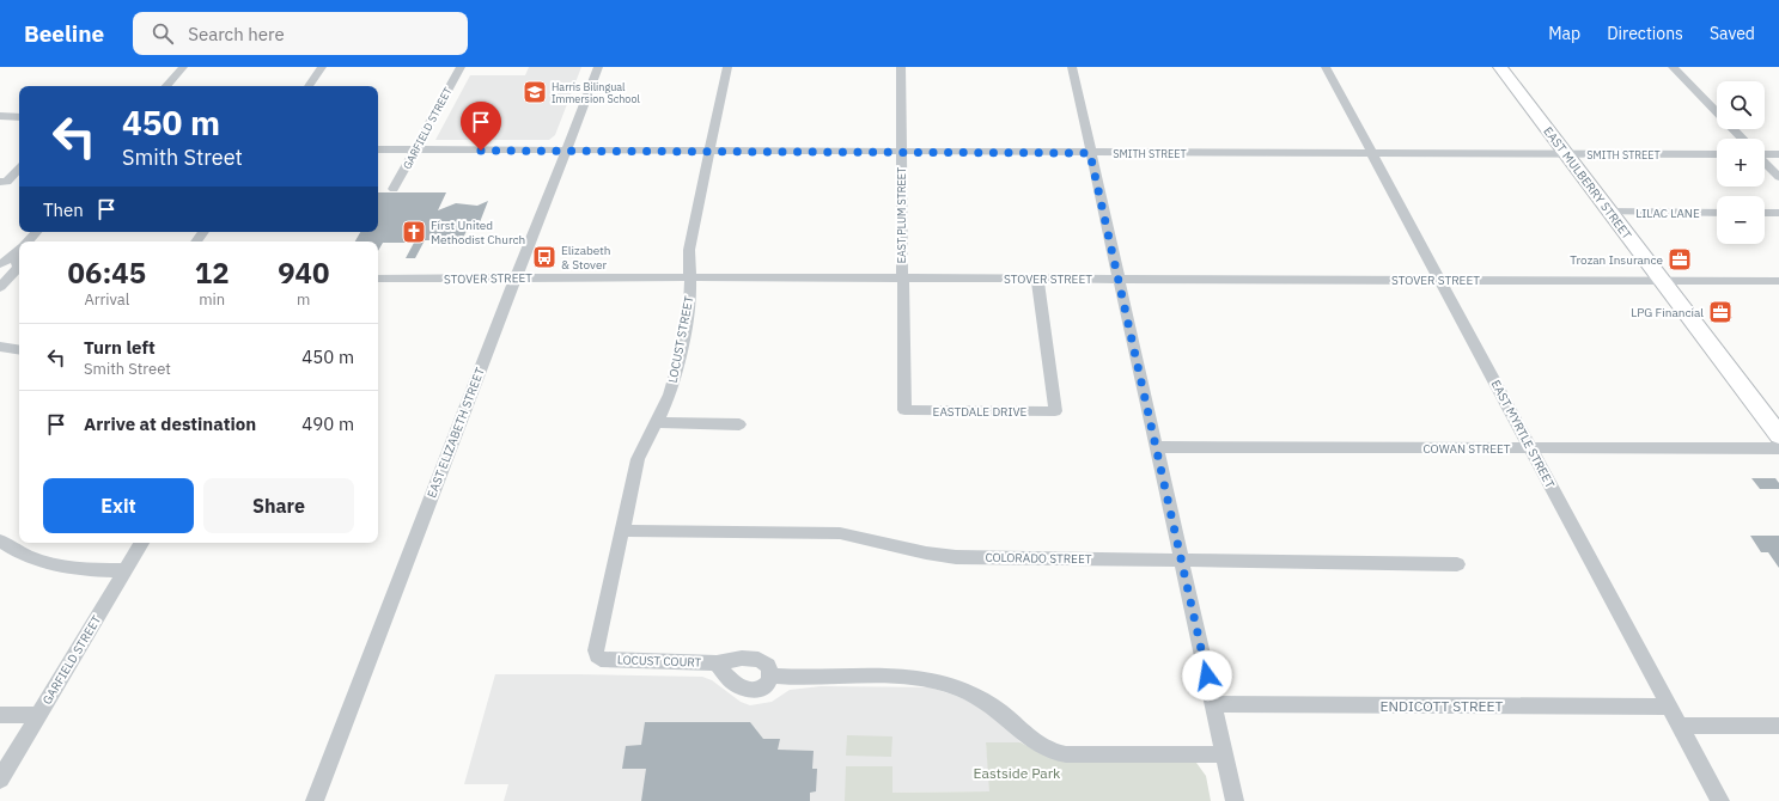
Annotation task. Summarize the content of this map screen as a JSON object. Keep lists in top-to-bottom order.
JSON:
{
  "streets": {
    "highway": ["EAST MULBERRY STREET"],
    "street": [
      "GARFIELD STREET",
      "SMITH STREET",
      "LILAC LANE",
      "EAST PLUM STREET",
      "STOVER STREET",
      "LOCUST STREET",
      "EASTDALE DRIVE",
      "EAST ELIZABETH STREET",
      "EAST MYRTLE STREET",
      "COWAN STREET",
      "COLORADO STREET",
      "LOCUST COURT",
      "ENDICOTT STREET"
    ]
  },
  "crossings": [
    ["GARFIELD STREET", "SMITH STREET"],
    ["SMITH STREET", "EAST MULBERRY STREET"],
    ["SMITH STREET", "EAST PLUM STREET"],
    ["SMITH STREET", "LOCUST STREET"],
    ["SMITH STREET", "EAST ELIZABETH STREET"],
    ["SMITH STREET", "EAST MYRTLE STREET"],
    ["EAST MULBERRY STREET", "LILAC LANE"],
    ["EAST MULBERRY STREET", "STOVER STREET"],
    ["EAST PLUM STREET", "STOVER STREET"],
    ["EAST PLUM STREET", "EASTDALE DRIVE"],
    ["STOVER STREET", "LOCUST STREET"],
    ["STOVER STREET", "EASTDALE DRIVE"],
    ["STOVER STREET", "EAST ELIZABETH STREET"],
    ["STOVER STREET", "EAST MYRTLE STREET"],
    ["LOCUST STREET", "COLORADO STREET"],
    ["LOCUST STREET", "LOCUST COURT"],
    ["EAST MYRTLE STREET", "COWAN STREET"],
    ["EAST MYRTLE STREET", "ENDICOTT STREET"]
  ],
  "parks": ["Eastside Park"],
  "places": {
    "school or university": ["Harris Bilingual Immersion School"],
    "church": ["First United Methodist Church"],
    "bus stop": ["Elizabeth & Stover"],
    "office": ["Trozan Insurance", "LPG Financial"]
  },
  "page": {
    "header": "Beeline",
    "search": "Search here",
    "nav": ["Map", "Directions", "Saved"],
    "map_buttons": ["+", "−"],
    "turn": ["450 m", "Smith Street"],
    "then": "Then",
    "eta": [
      "06:45",
      "Arrival",
      "12",
      "min",
      "940",
      "m"
    ],
    "list": [
      {
        "name": "Turn left",
        "note": "Smith Street",
        "value": "450 m"
      },
      {
        "name": "Arrive at destination",
        "value": "490 m"
      }
    ],
    "buttons": ["Exit", "Share"]
  }
}
